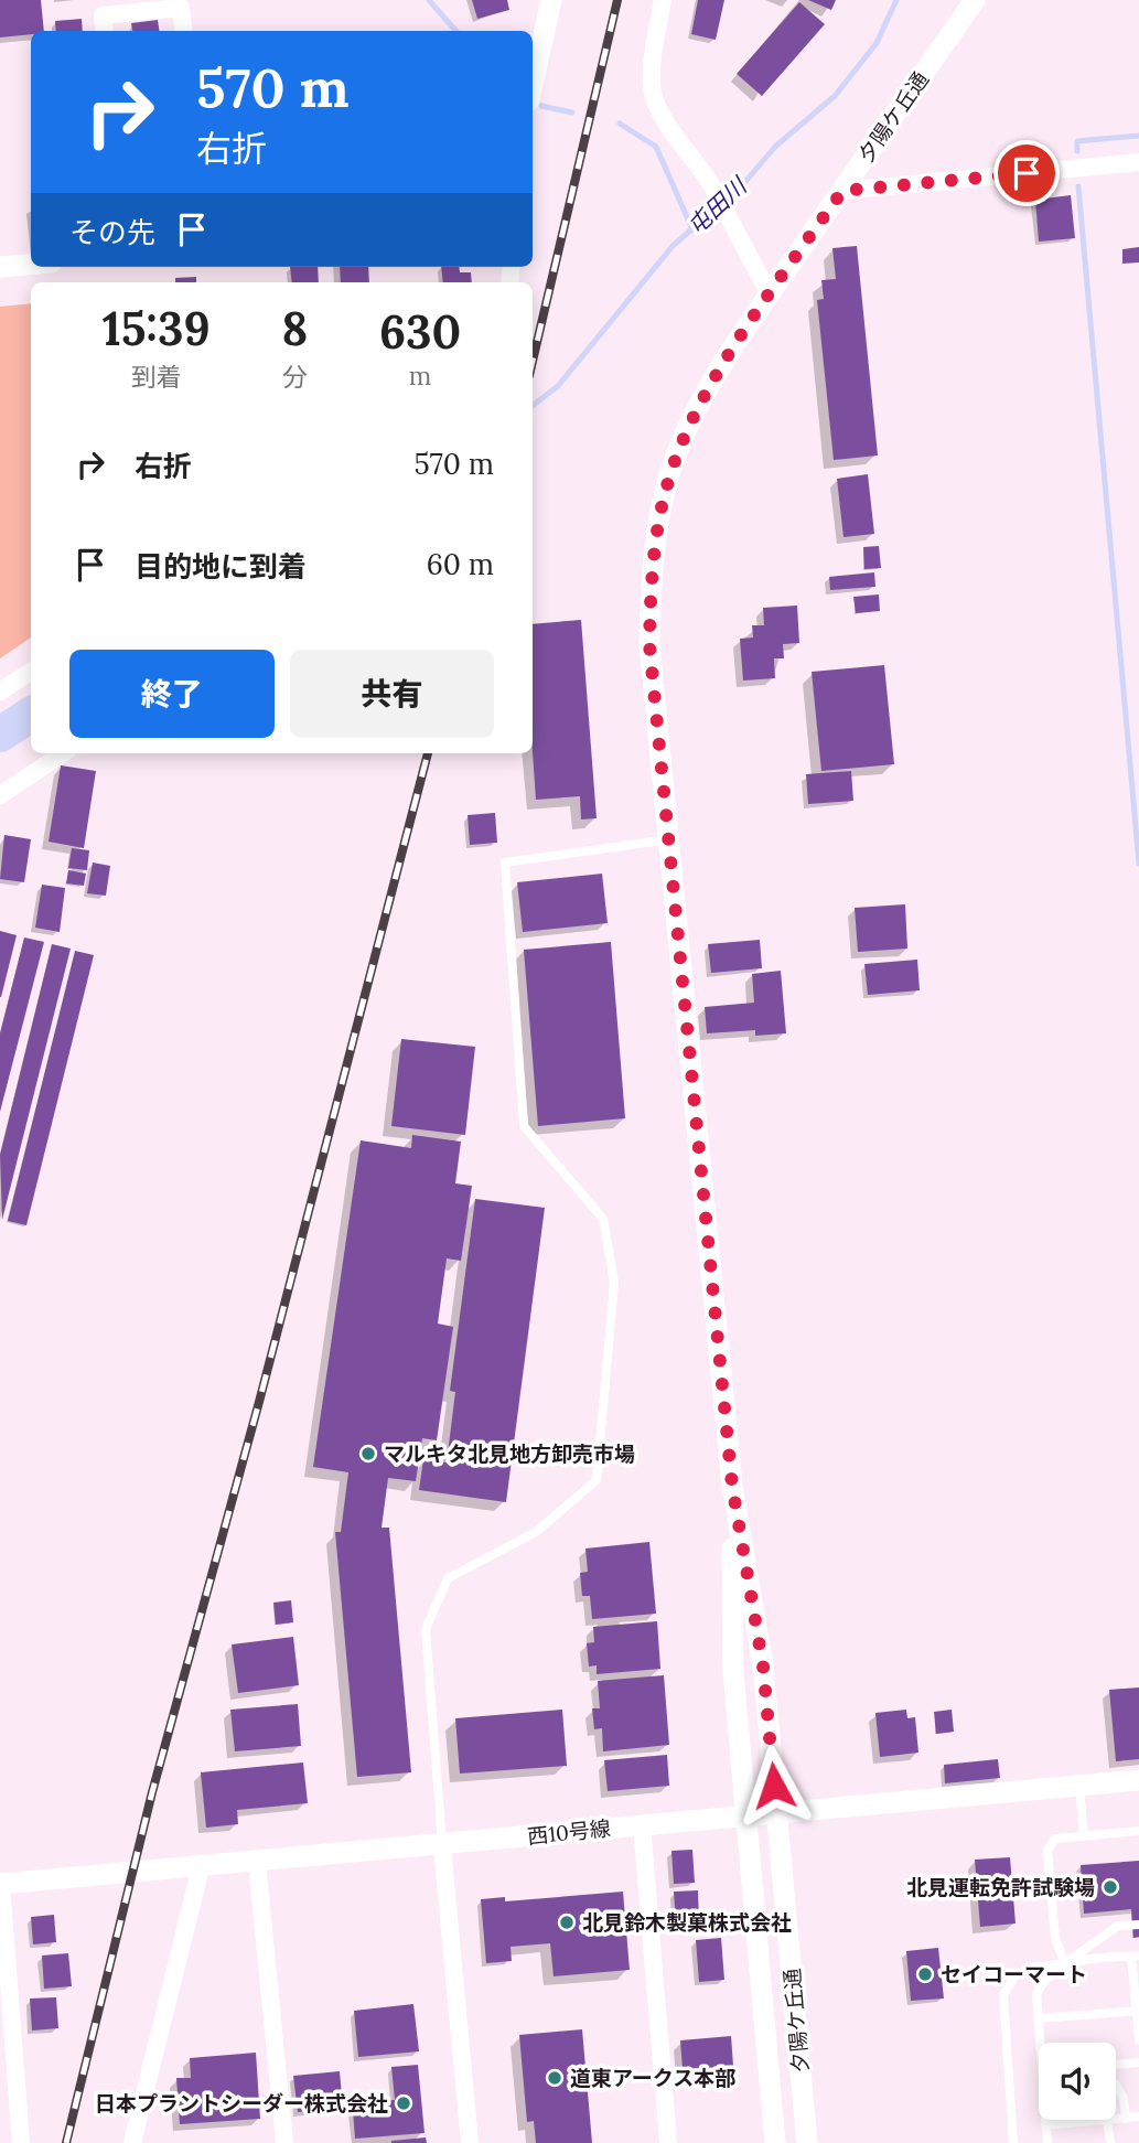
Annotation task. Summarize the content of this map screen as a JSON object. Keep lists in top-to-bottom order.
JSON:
{
  "streets": {
    "street": ["夕陽ケ丘通", "西10号線"]
  },
  "crossings": [
    ["夕陽ケ丘通", "西10号線"]
  ],
  "water": ["屯田川"],
  "places": [
    "マルキタ北見地方卸売市場",
    "北見運転免許試験場",
    "北見鈴木製菓株式会社",
    "セイコーマート",
    "道東アークス本部",
    "日本プラントシーダー株式会社"
  ],
  "page": {
    "turn": ["570 m", "右折"],
    "then": "その先",
    "eta": [
      "15:39",
      "到着",
      "8",
      "分",
      "630",
      "m"
    ],
    "list": [
      {
        "name": "右折",
        "value": "570 m"
      },
      {
        "name": "目的地に到着",
        "value": "60 m"
      }
    ],
    "buttons": ["終了", "共有"]
  }
}
